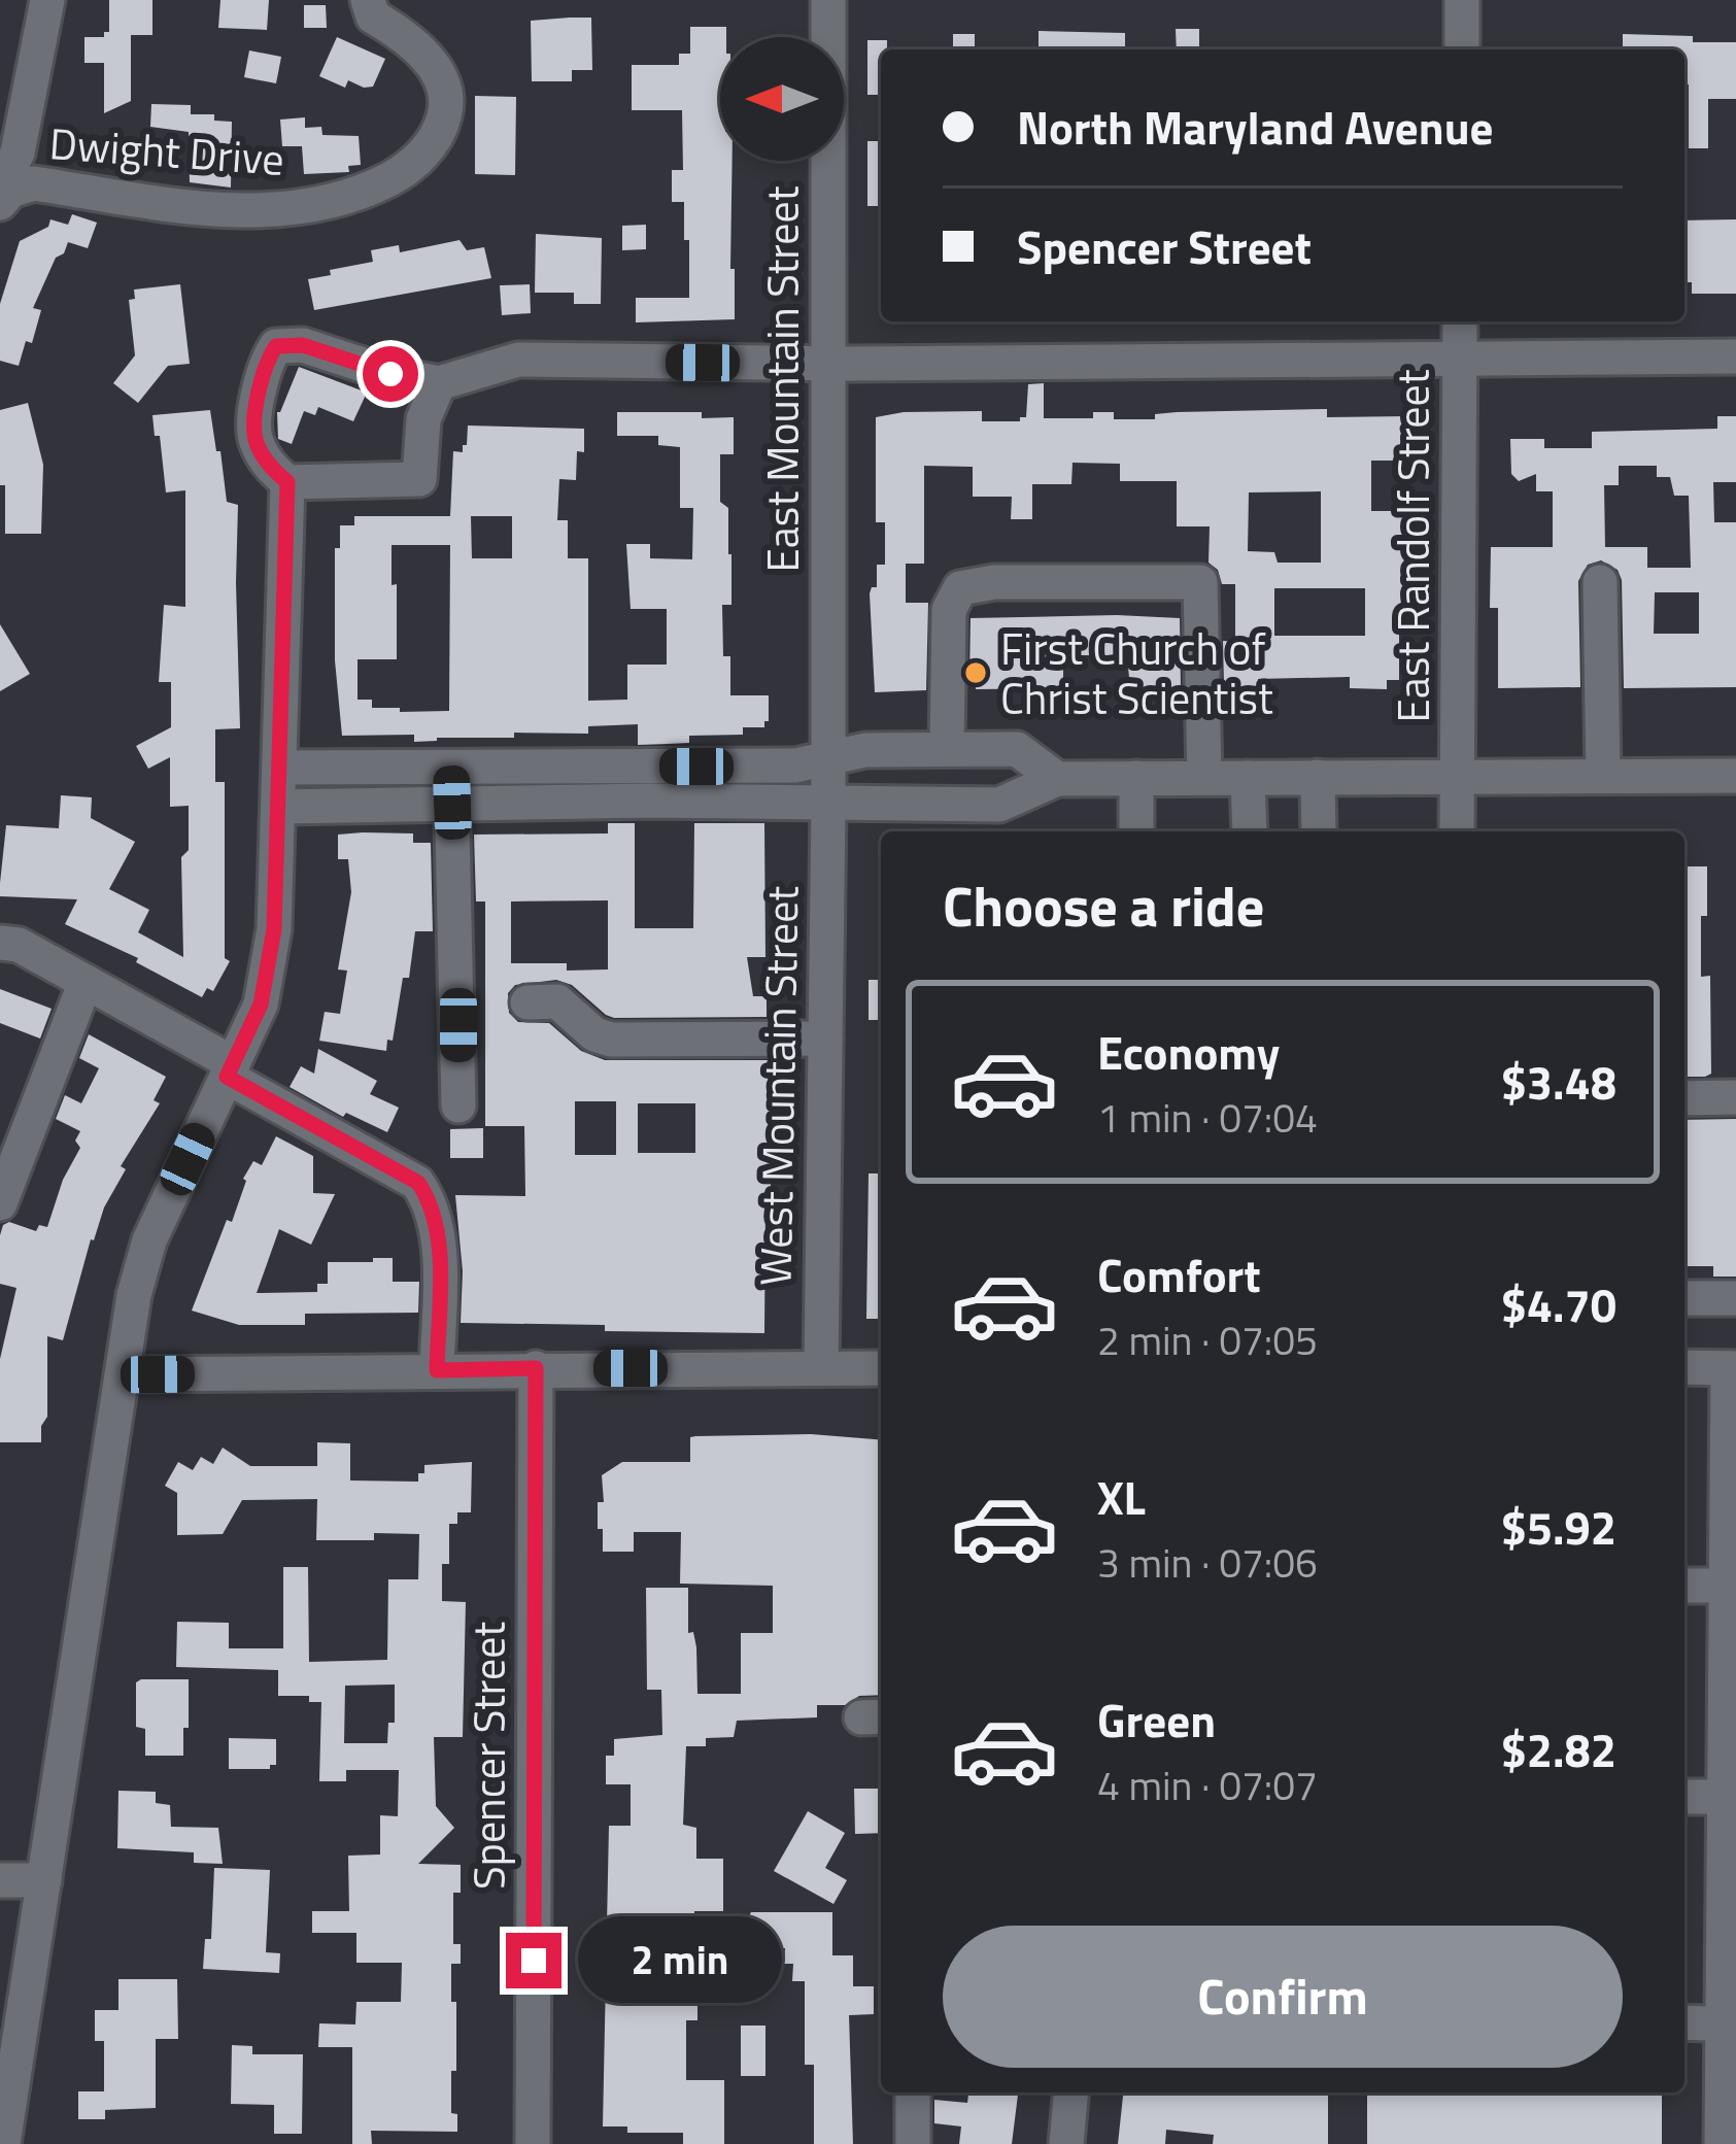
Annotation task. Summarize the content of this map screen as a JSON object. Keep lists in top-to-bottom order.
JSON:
{
  "streets": {
    "street": [
      "Dwight Drive",
      "East Mountain Street",
      "East Randolf Street",
      "West Mountain Street",
      "Spencer Street"
    ]
  },
  "crossings": [
    ["East Mountain Street", "West Mountain Street"]
  ],
  "places": ["First Church of Christ Scientist"],
  "north": "left",
  "page": {
    "banner": ["North Maryland Avenue", "Spencer Street"],
    "heading": "Choose a ride",
    "list": [
      {
        "name": "Economy",
        "note": "1 min · 07:04",
        "value": "$3.48"
      },
      {
        "name": "Comfort",
        "note": "2 min · 07:05",
        "value": "$4.70"
      },
      {
        "name": "XL",
        "note": "3 min · 07:06",
        "value": "$5.92"
      },
      {
        "name": "Green",
        "note": "4 min · 07:07",
        "value": "$2.82"
      }
    ],
    "buttons": "Confirm",
    "bubble": "2 min"
  }
}
